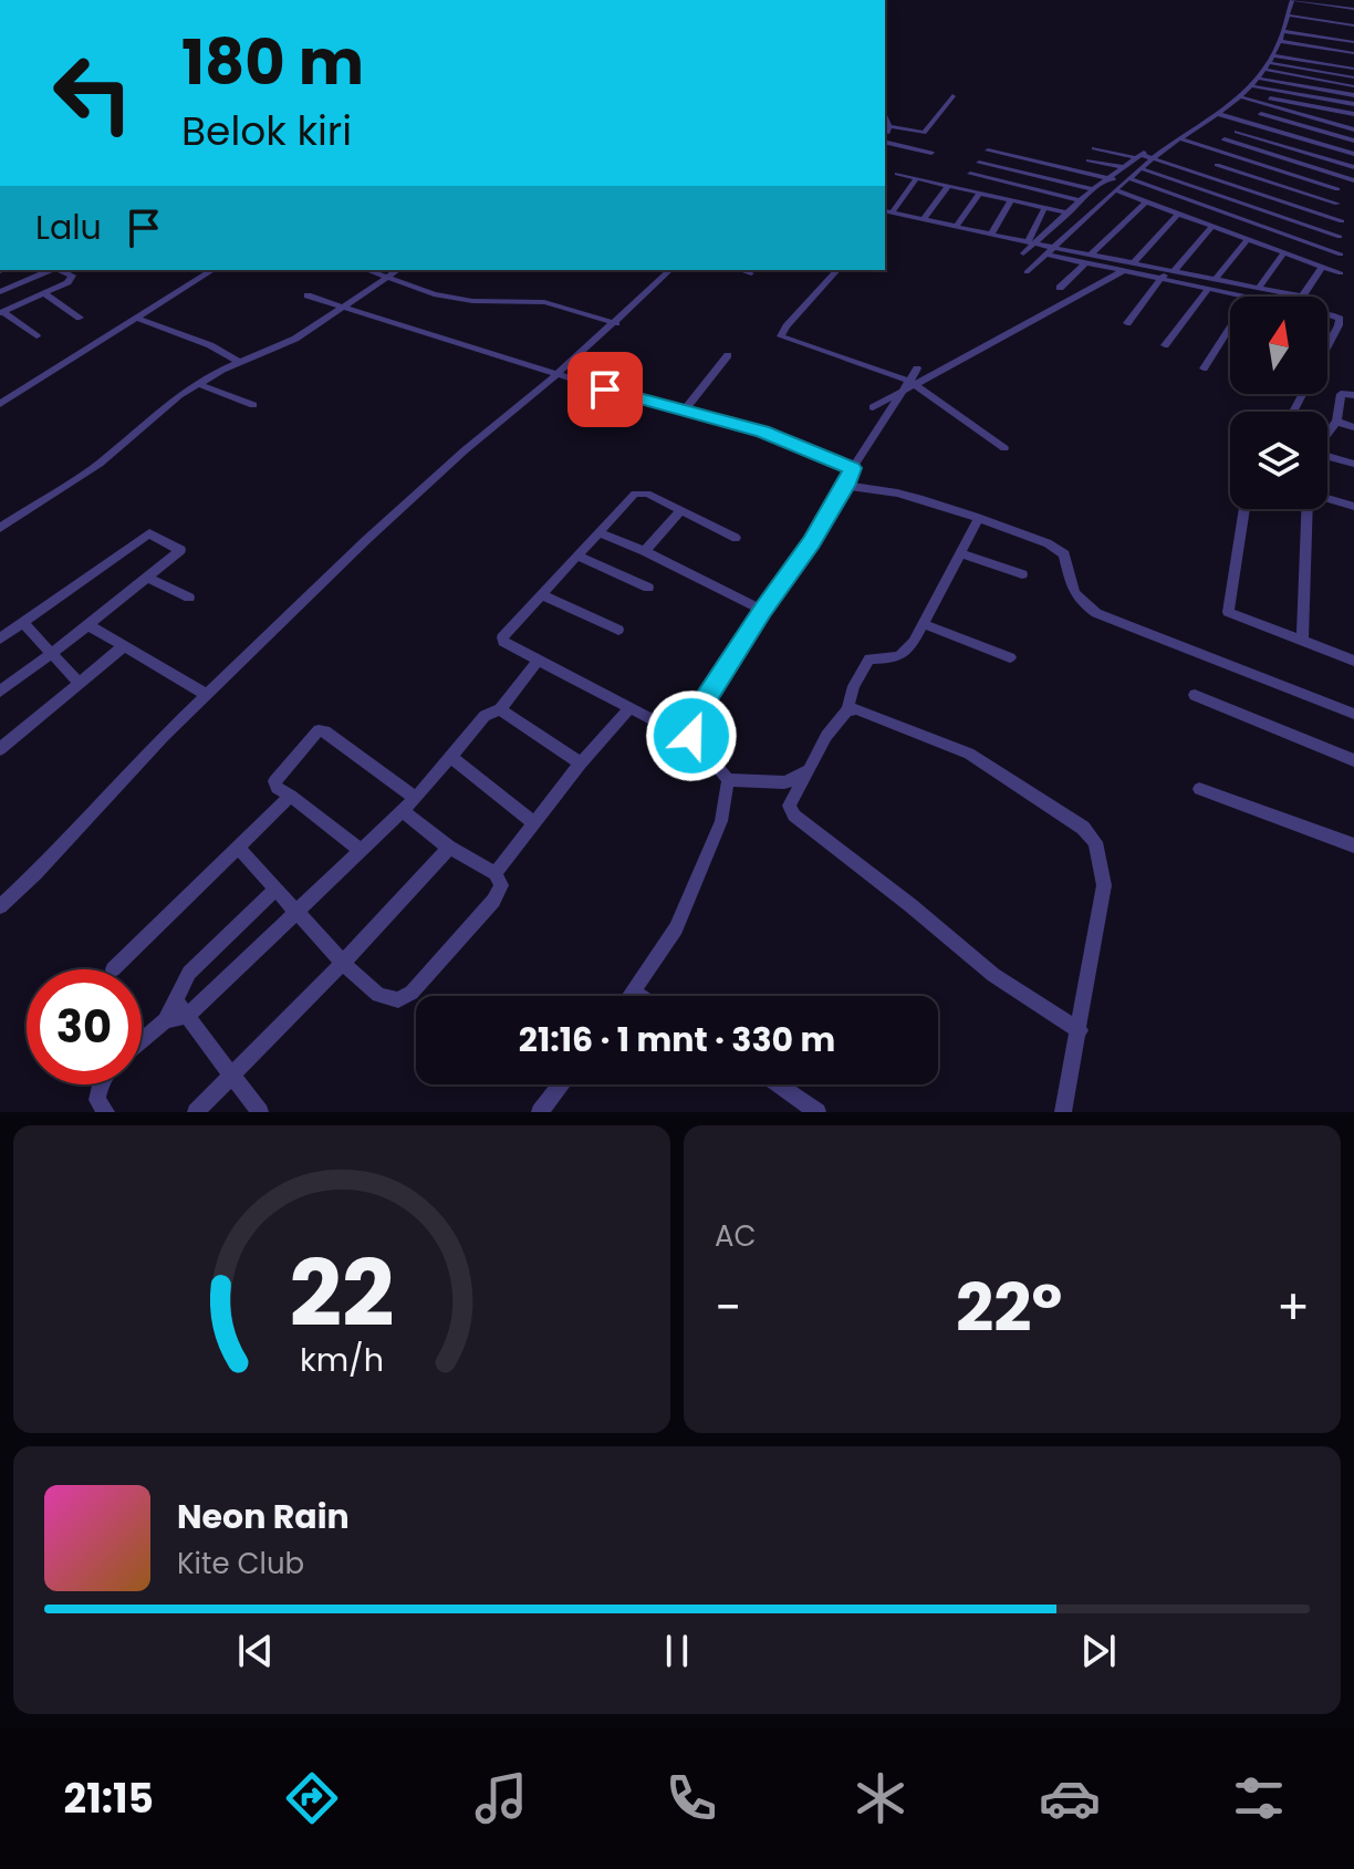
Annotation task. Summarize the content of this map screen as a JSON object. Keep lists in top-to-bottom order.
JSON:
{
  "north": "top",
  "page": {
    "turn": ["180 m", "Belok kiri"],
    "then": "Lalu",
    "limit": "30",
    "trip": "21:16 · 1 mnt · 330 m",
    "tile": "AC",
    "heat": ["−", "22°", "+"],
    "song": ["Neon Rain", "Kite Club"],
    "tabs": "21:15",
    "gauge": ["22", "km/h"]
  }
}
